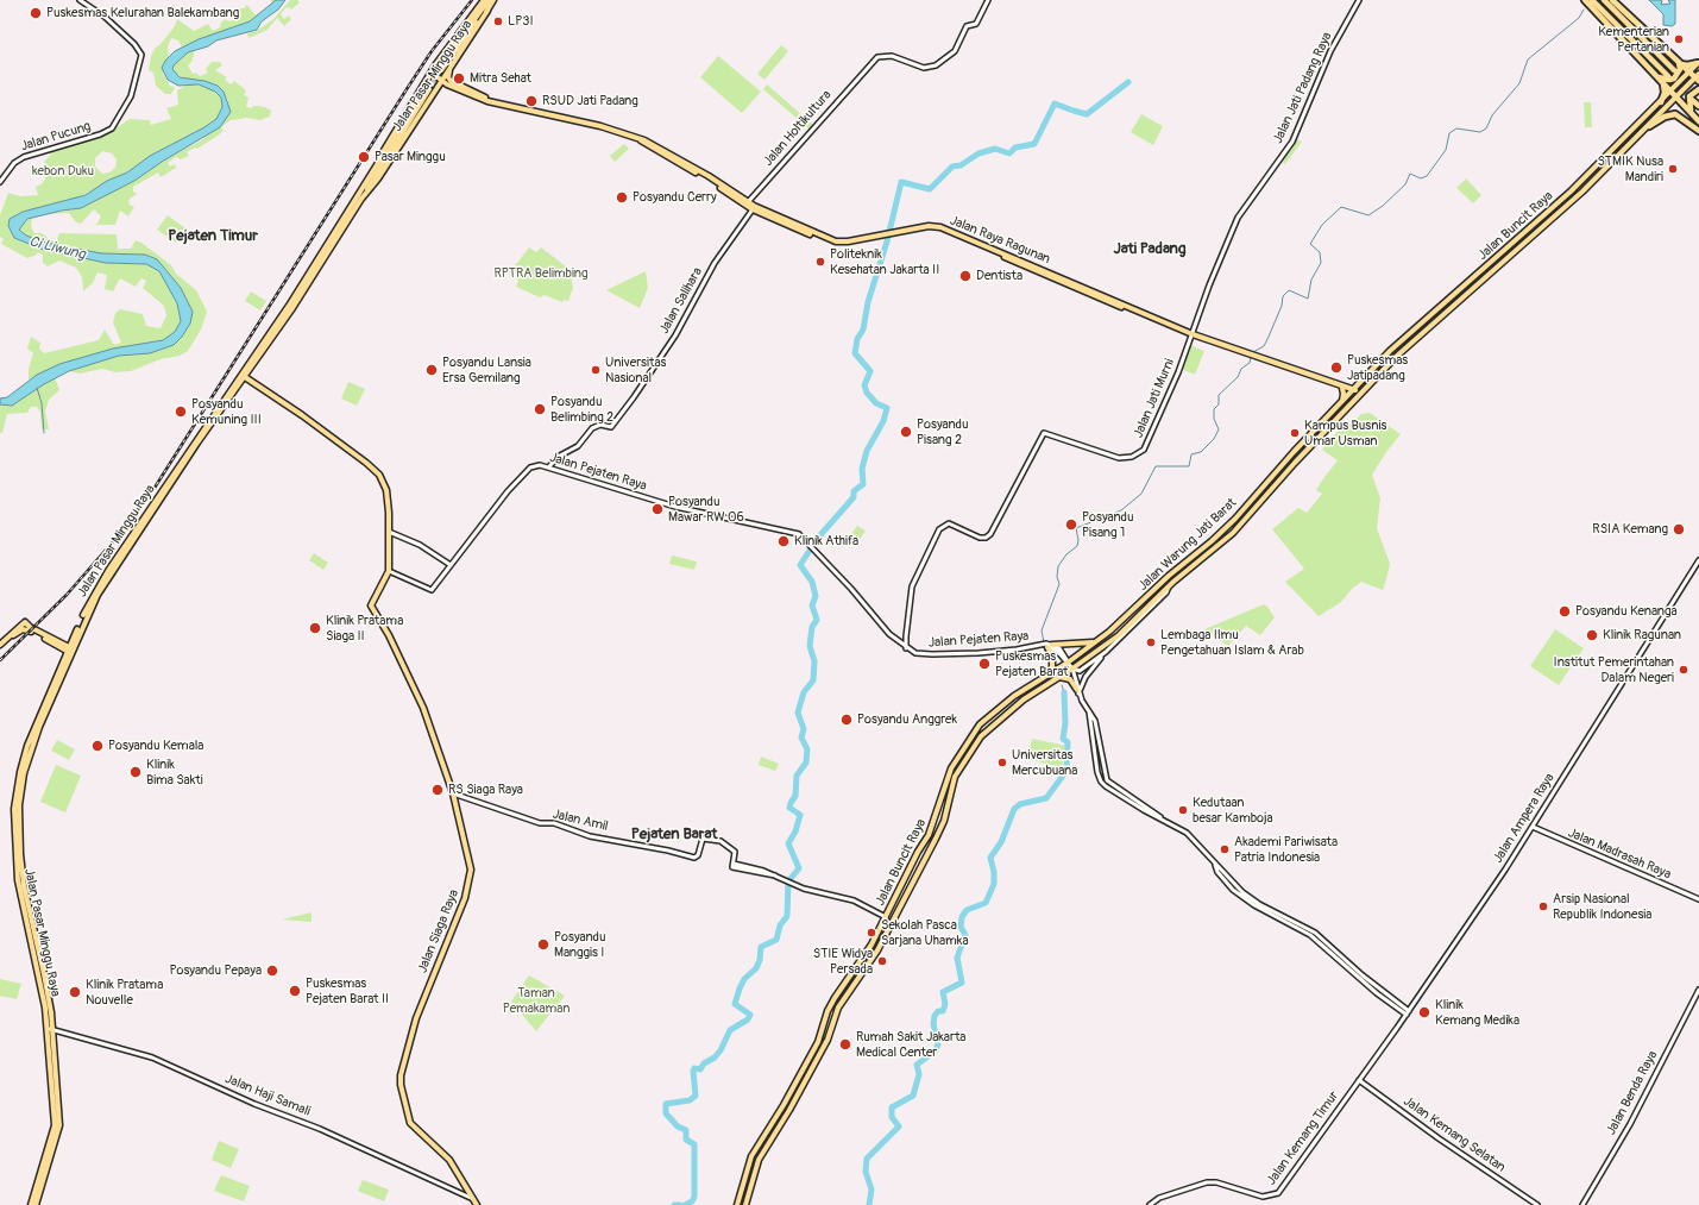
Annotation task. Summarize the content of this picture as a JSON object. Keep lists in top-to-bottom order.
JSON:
{
  "streets": {
    "main road": [
      "Jalan Pasar Minggu Raya",
      "Jalan Buncit Raya",
      "Jalan Raya Ragunan",
      "Jalan Warung Jati Barat",
      "Jalan Siaga Raya"
    ],
    "street": [
      "Jalan Jati Padang Raya",
      "Jalan Holtikultura",
      "Jalan Pucung",
      "Jalan Salihara",
      "Jalan Jati Murni",
      "Jalan Pejaten Raya",
      "Jalan Ampera Raya",
      "Jalan Amil",
      "Jalan Madrasah Raya",
      "Jalan Benda Raya",
      "Jalan Haji Samali",
      "Jalan Kemang Selatan",
      "Jalan Kemang Timur"
    ]
  },
  "crossings": [
    ["Jalan Pasar Minggu Raya", "Jalan Raya Ragunan"],
    ["Jalan Pasar Minggu Raya", "Jalan Haji Samali"],
    ["Jalan Jati Padang Raya", "Jalan Raya Ragunan"],
    ["Jalan Jati Padang Raya", "Jalan Jati Murni"],
    ["Jalan Holtikultura", "Jalan Raya Ragunan"],
    ["Jalan Buncit Raya", "Jalan Raya Ragunan"],
    ["Jalan Buncit Raya", "Jalan Pejaten Raya"],
    ["Jalan Buncit Raya", "Jalan Warung Jati Barat"],
    ["Jalan Buncit Raya", "Jalan Amil"],
    ["Jalan Raya Ragunan", "Jalan Salihara"],
    ["Jalan Raya Ragunan", "Jalan Jati Murni"],
    ["Jalan Raya Ragunan", "Jalan Warung Jati Barat"],
    ["Jalan Salihara", "Jalan Pejaten Raya"],
    ["Jalan Pejaten Raya", "Jalan Warung Jati Barat"],
    ["Jalan Pejaten Raya", "Jalan Siaga Raya"],
    ["Jalan Ampera Raya", "Jalan Madrasah Raya"],
    ["Jalan Ampera Raya", "Jalan Kemang Selatan"],
    ["Jalan Ampera Raya", "Jalan Kemang Timur"],
    ["Jalan Amil", "Jalan Siaga Raya"],
    ["Jalan Siaga Raya", "Jalan Haji Samali"],
    ["Jalan Kemang Selatan", "Jalan Kemang Timur"]
  ],
  "districts": ["Pejaten Timur", "Jati Padang", "Pejaten Barat"],
  "water": ["Ci Liwung"],
  "parks": ["kebon Duku", "RPTRA Belimbing", "Taman Pemakaman"],
  "places": [
    "Puskesmas Kelurahan Balekambang",
    "LP3I",
    "Kementerian Pertanian",
    "Mitra Sehat",
    "RSUD Jati Padang",
    "Pasar Minggu",
    "STMIK Nusa Mandiri",
    "Posyandu Cerry",
    "Politeknik Kesehatan Jakarta II",
    "Dentista",
    "Puskesmas Jatipadang",
    "Posyandu Lansia Ersa Gemilang",
    "Universitas Nasional",
    "Posyandu Belimbing 2",
    "Posyandu Kemuning III",
    "Posyandu Pisang 2",
    "Kampus Busnis Umar Usman",
    "Posyandu Mawar RW 06",
    "Posyandu Pisang 1",
    "RSIA Kemang",
    "Klinik Athifa",
    "Posyandu Kenanga",
    "Klinik Pratama Siaga II",
    "Klinik Ragunan",
    "Lembaga Ilmu Pengetahuan Islam & Arab",
    "Puskesmas Pejaten Barat",
    "Institut Pemerintahan Dalam Negeri",
    "Posyandu Anggrek",
    "Posyandu Kemala",
    "Universitas Mercubuana",
    "Klinik Bima Sakti",
    "RS Siaga Raya",
    "Kedutaan besar Kamboja",
    "Akademi Pariwisata Patria Indonesia",
    "Arsip Nasional Republik Indonesia",
    "Sekolah Pasca Sarjana Uhamka",
    "Posyandu Manggis I",
    "STIE Widya Persada",
    "Posyandu Pepaya",
    "Puskesmas Pejaten Barat II",
    "Klinik Pratama Nouvelle",
    "Klinik Kemang Medika",
    "Rumah Sakit Jakarta Medical Center"
  ]
}
